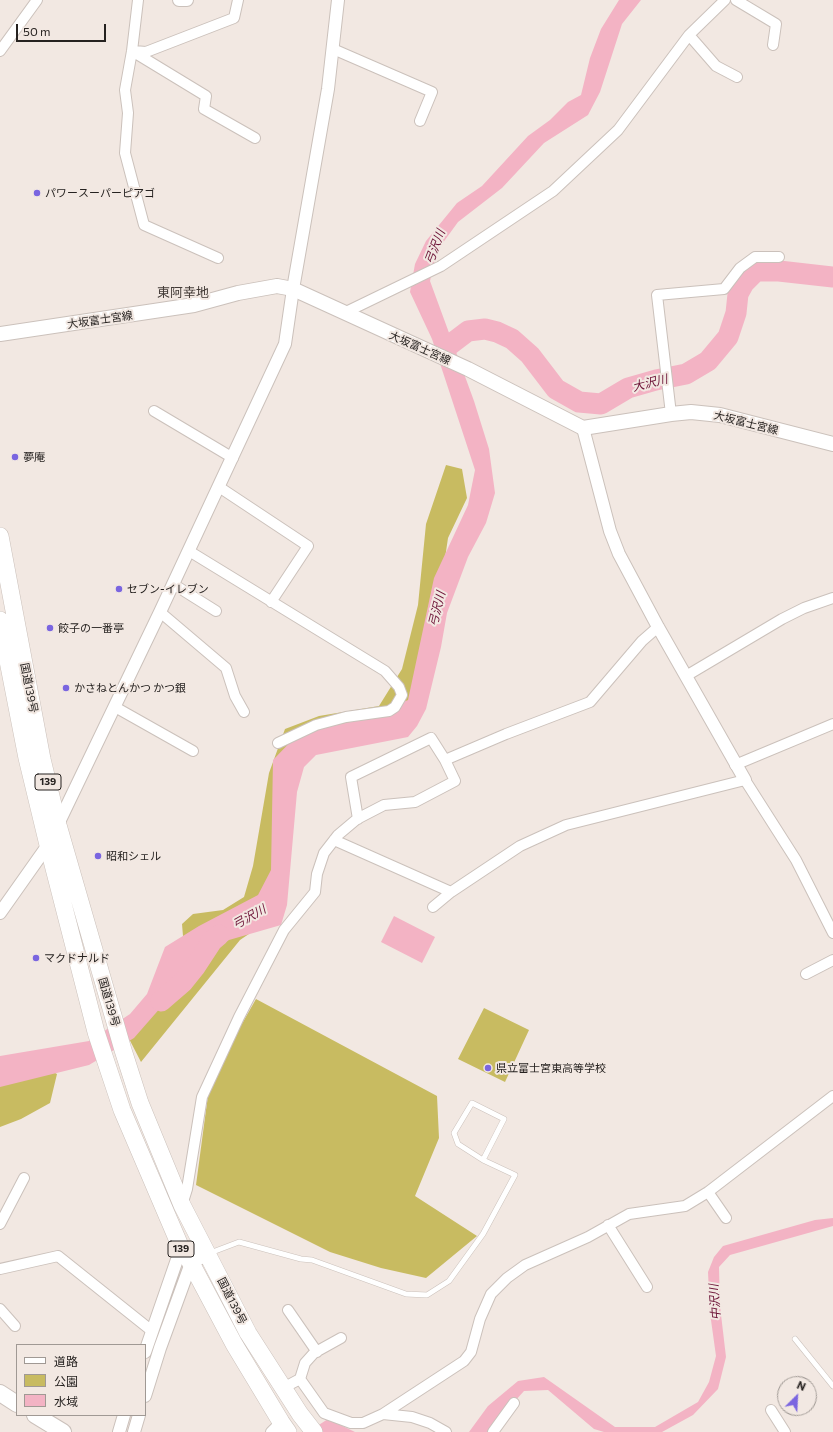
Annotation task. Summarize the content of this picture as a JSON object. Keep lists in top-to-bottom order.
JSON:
{
  "streets": {
    "highway": ["国道139号", "139"],
    "main road": ["大坂富士宮線"]
  },
  "districts": ["東阿幸地"],
  "water": ["弓沢川", "大沢川", "中沢川"],
  "places": [
    "パワースーパーピアゴ",
    "夢庵",
    "セブン-イレブン",
    "餃子の一番亭",
    "かさねとんかつ かつ銀",
    "昭和シェル",
    "マクドナルド",
    "県立富士宮東高等学校"
  ],
  "legend": ["道路", "公園", "水域"],
  "scale_bar": "50 m",
  "north": "top right"
}
